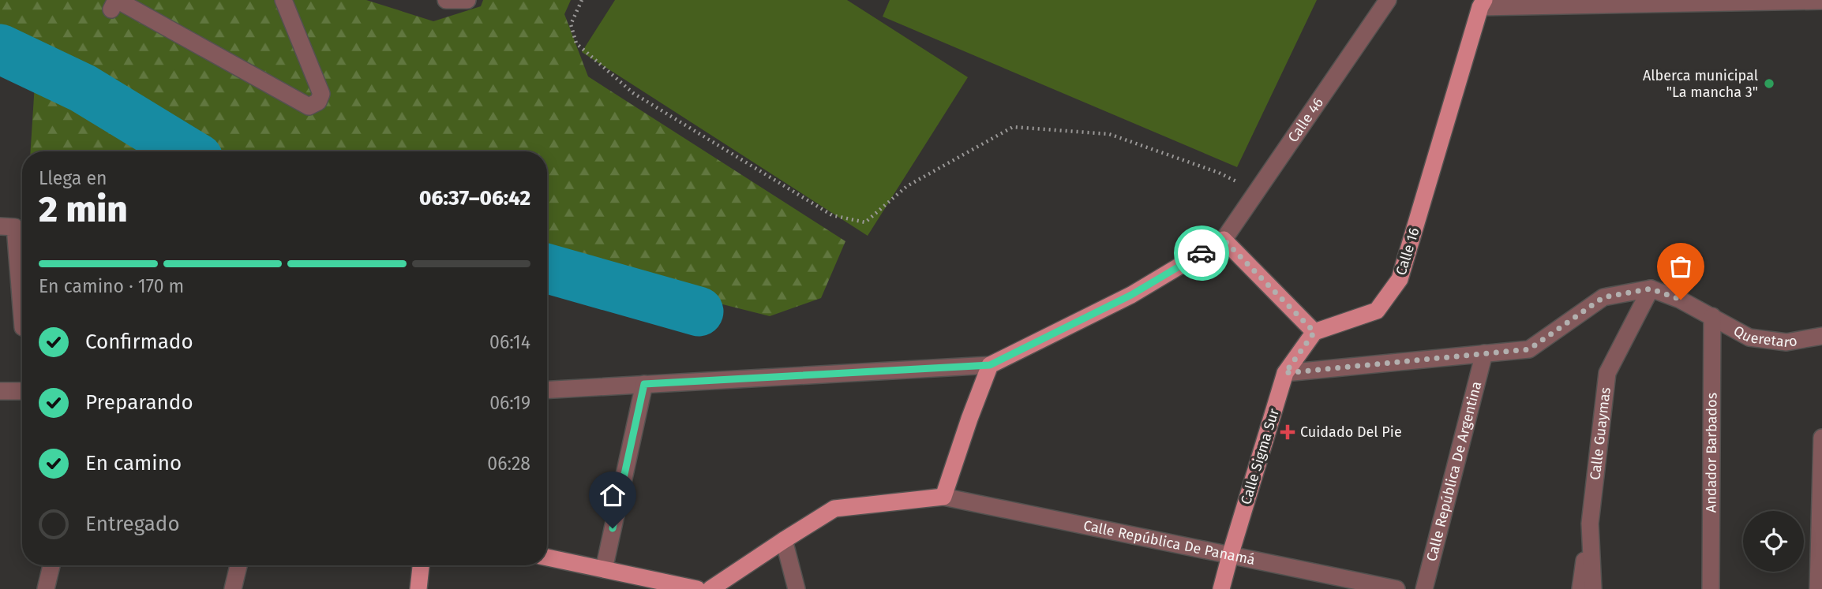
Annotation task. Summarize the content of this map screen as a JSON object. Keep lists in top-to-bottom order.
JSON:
{
  "streets": {
    "main road": ["Calle 16", "Calle Sigma Sur"],
    "street": [
      "Calle 46",
      "Queretaro",
      "Calle Guaymas",
      "Andador Barbados",
      "Calle República De Argentina",
      "Calle República De Panamá"
    ]
  },
  "crossings": [
    ["Calle 16", "Calle Sigma Sur"],
    ["Queretaro", "Calle Guaymas"],
    ["Queretaro", "Andador Barbados"],
    ["Calle Sigma Sur", "Calle República De Panamá"]
  ],
  "places": {
    "other": ["Alberca municipal \"La mancha 3\""],
    "health": ["Cuidado Del Pie"]
  },
  "page": {
    "heading": ["2 min", "Llega en", "06:37–06:42"],
    "bar": "En camino · 170 m",
    "list": [
      ["Confirmado", "06:14"],
      ["Preparando", "06:19"],
      ["En camino", "06:28"],
      "Entregado"
    ]
  }
}
